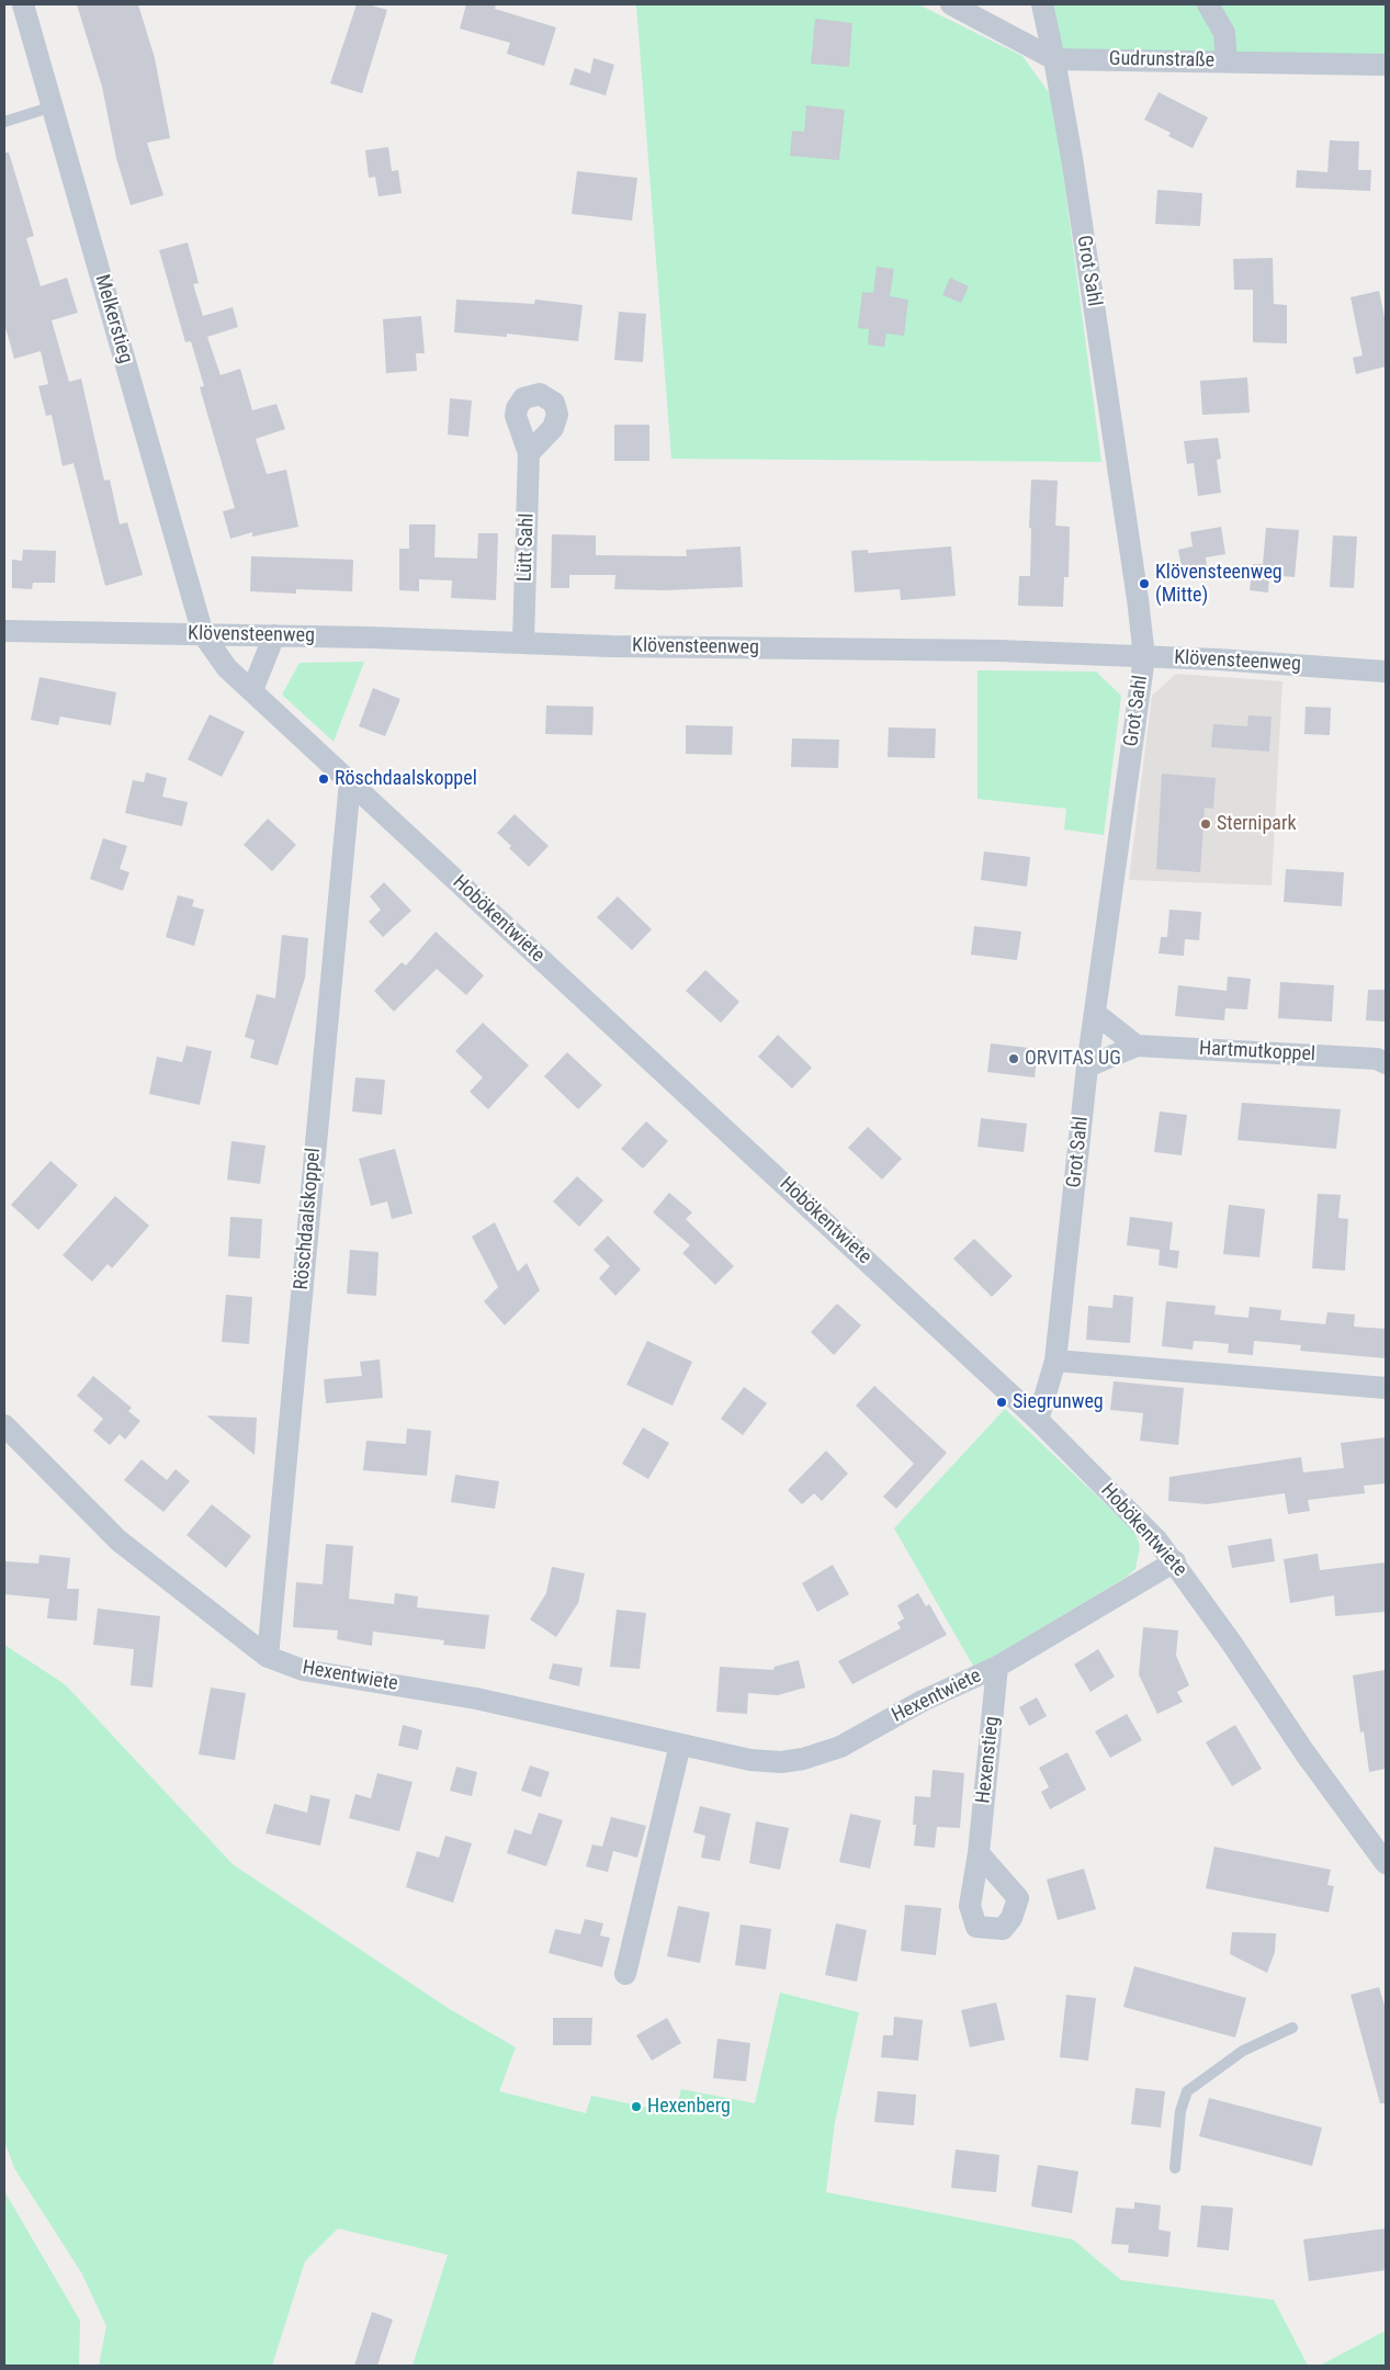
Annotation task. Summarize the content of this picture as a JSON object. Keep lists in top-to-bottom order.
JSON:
{
  "streets": {
    "street": [
      "Gudrunstraße",
      "Grot Sahl",
      "Melkerstieg",
      "Lütt Sahl",
      "Klövensteenweg",
      "Hobökentwiete",
      "Hartmutkoppel",
      "Röschdaalskoppel",
      "Hexentwiete",
      "Hexenstieg"
    ]
  },
  "crossings": [
    ["Gudrunstraße", "Grot Sahl"],
    ["Grot Sahl", "Klövensteenweg"],
    ["Grot Sahl", "Hobökentwiete"],
    ["Grot Sahl", "Hartmutkoppel"],
    ["Melkerstieg", "Klövensteenweg"],
    ["Melkerstieg", "Hobökentwiete"],
    ["Lütt Sahl", "Klövensteenweg"],
    ["Klövensteenweg", "Hobökentwiete"],
    ["Hobökentwiete", "Röschdaalskoppel"],
    ["Hobökentwiete", "Hexentwiete"],
    ["Röschdaalskoppel", "Hexentwiete"],
    ["Hexentwiete", "Hexenstieg"]
  ],
  "places": [
    "Klövensteenweg (Mitte)",
    "Röschdaalskoppel",
    "Sternipark",
    "ORVITAS UG",
    "Siegrunweg",
    "Hexenberg"
  ]
}
